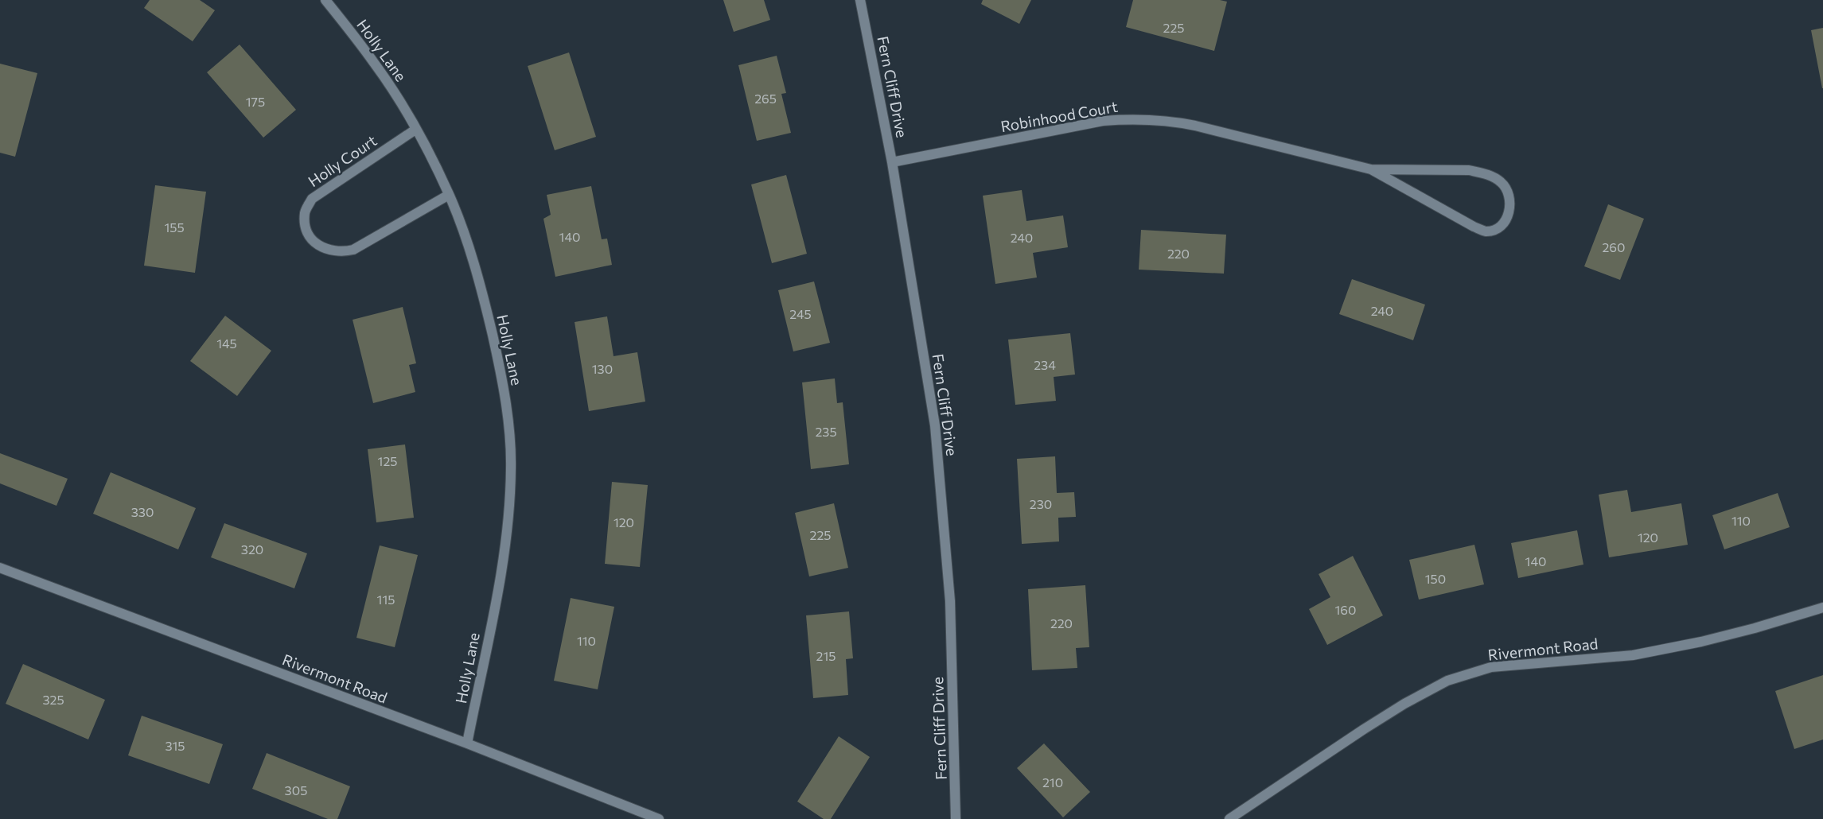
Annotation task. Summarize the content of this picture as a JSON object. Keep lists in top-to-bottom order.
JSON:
{
  "streets": {
    "street": [
      "Holly Lane",
      "Fern Cliff Drive",
      "Robinhood Court",
      "Holly Court",
      "Rivermont Road"
    ]
  },
  "crossings": [
    ["Holly Lane", "Holly Court"],
    ["Holly Lane", "Rivermont Road"],
    ["Fern Cliff Drive", "Robinhood Court"]
  ],
  "house_numbers": [
    "225",
    "265",
    "175",
    "155",
    "140",
    "240",
    "260",
    "220",
    "240",
    "245",
    "145",
    "234",
    "130",
    "235",
    "125",
    "230",
    "330",
    "110",
    "120",
    "225",
    "120",
    "320",
    "140",
    "150",
    "115",
    "160",
    "220",
    "110",
    "215",
    "325",
    "315",
    "210",
    "305"
  ]
}
